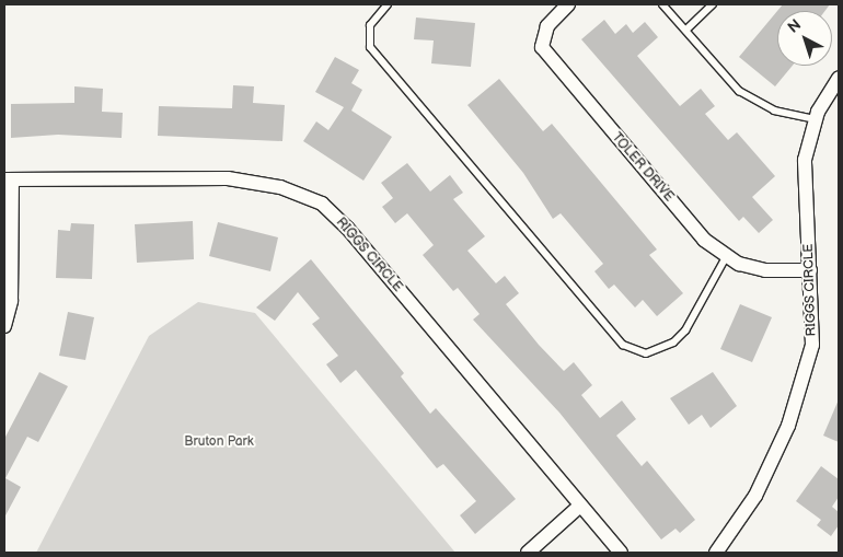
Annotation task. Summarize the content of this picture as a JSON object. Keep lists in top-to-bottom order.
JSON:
{
  "streets": {
    "street": ["TOLER DRIVE", "RIGGS CIRCLE"]
  },
  "crossings": [
    ["TOLER DRIVE", "RIGGS CIRCLE"]
  ],
  "parks": ["Bruton Park"],
  "north": "top left"
}
